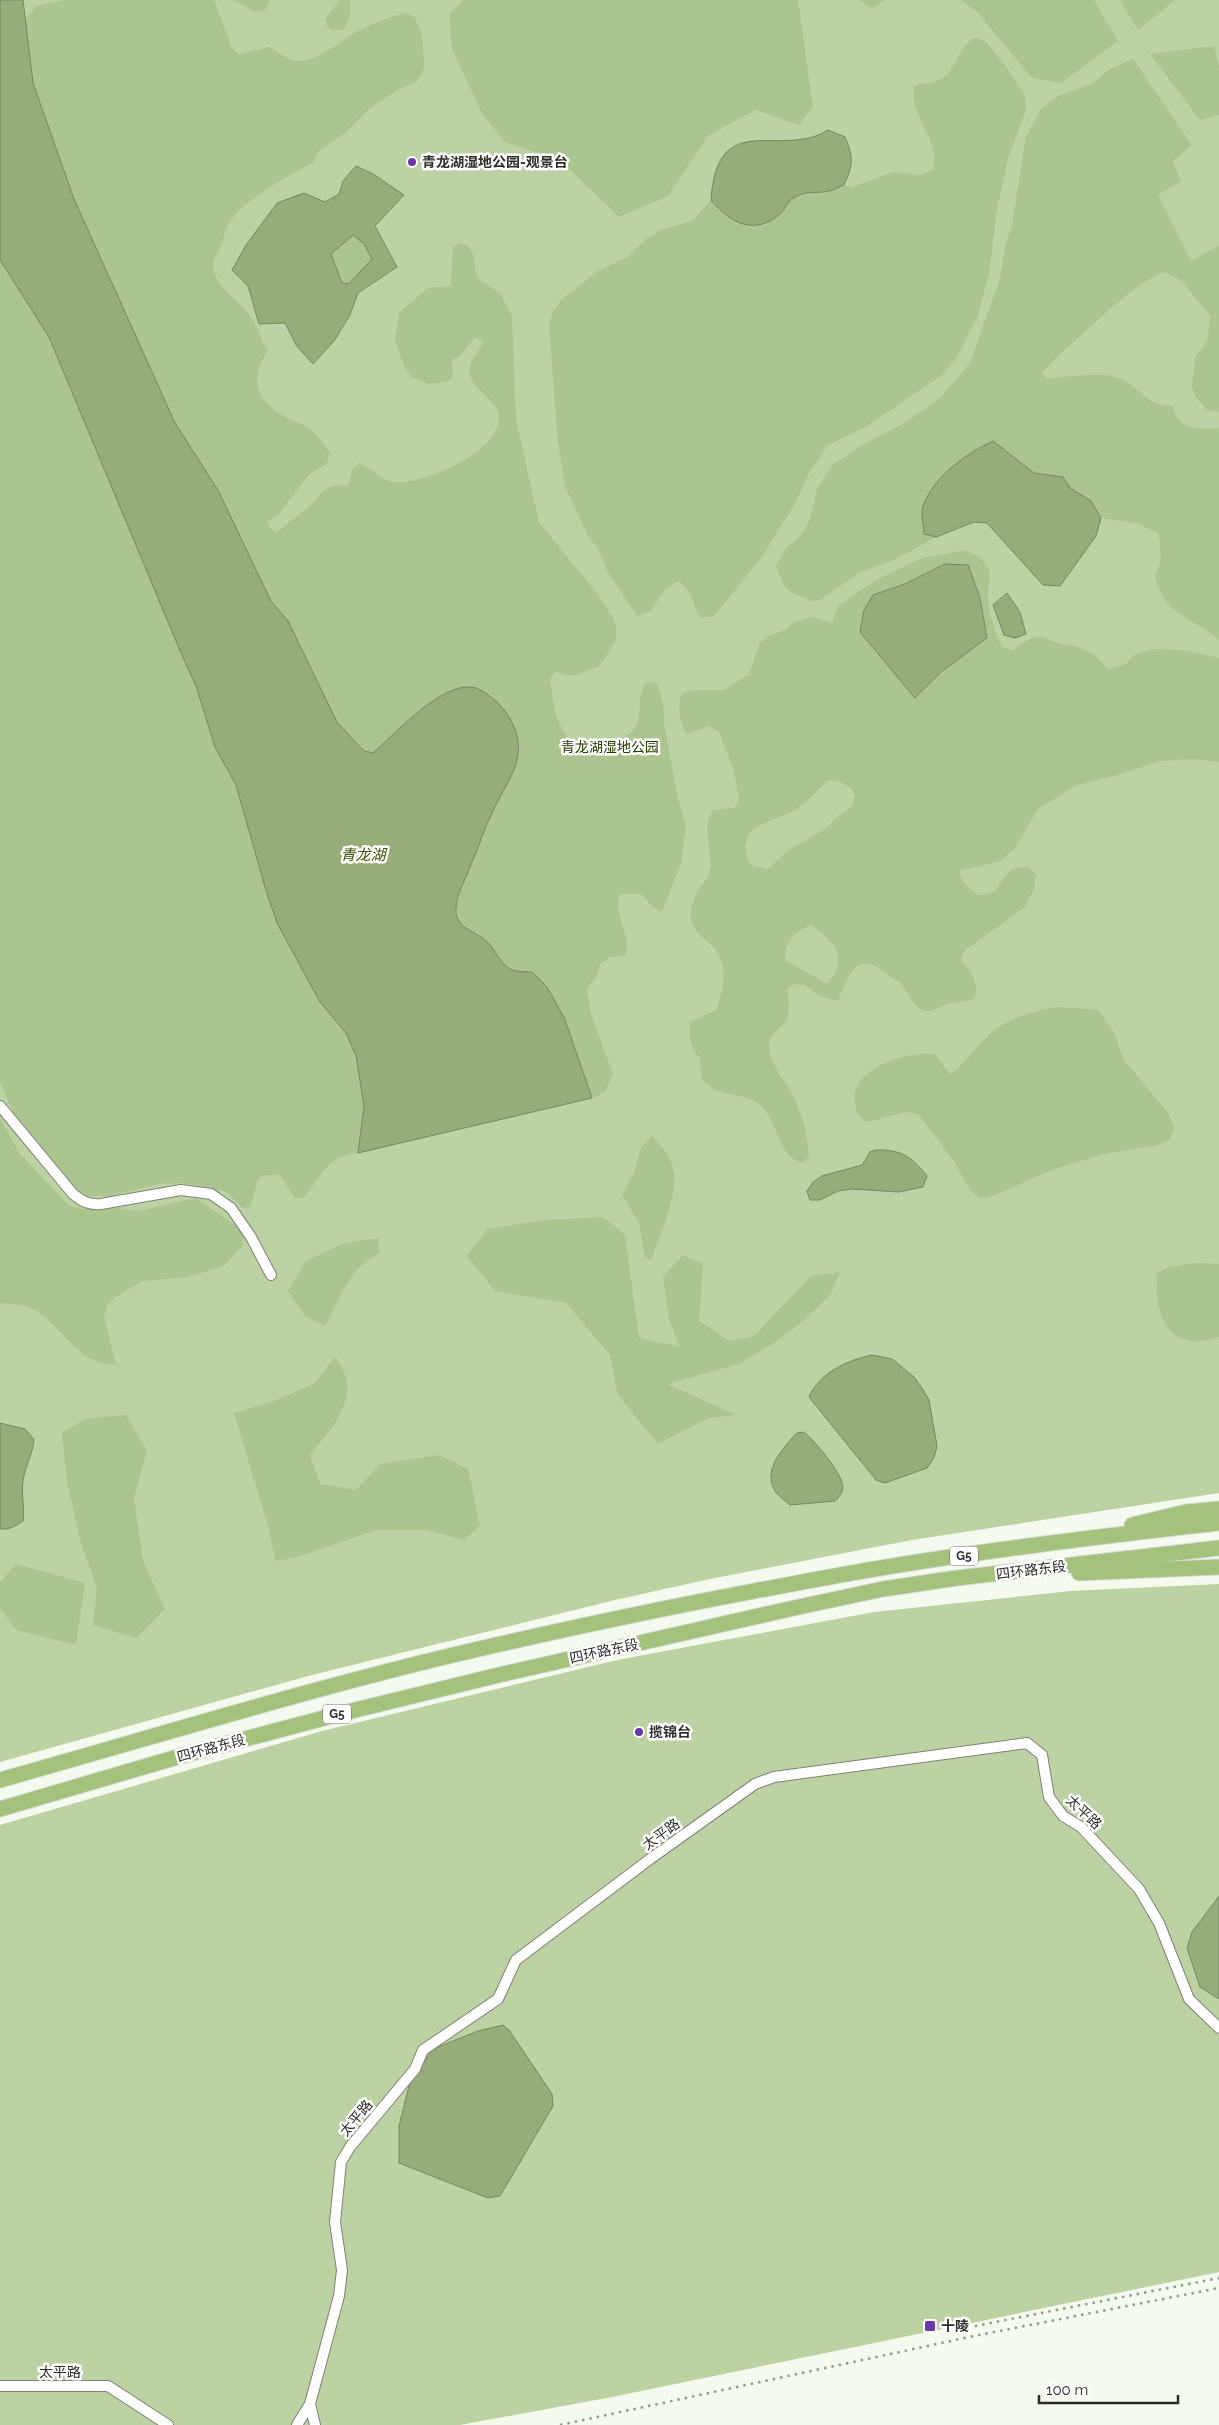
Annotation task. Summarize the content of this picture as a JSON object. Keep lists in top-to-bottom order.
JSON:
{
  "streets": {
    "highway": ["G5", "四环路东段"],
    "street": ["太平路"]
  },
  "water": ["青龙湖"],
  "parks": ["青龙湖湿地公园"],
  "places": {
    "other": ["青龙湖湿地公园-观景台", "揽锦台"],
    "transit": ["十陵"]
  },
  "scale_bar": "100 m"
}
